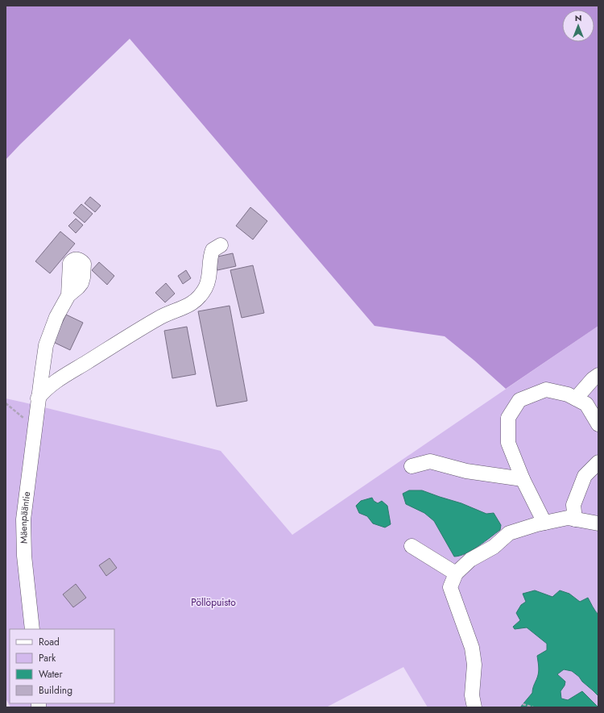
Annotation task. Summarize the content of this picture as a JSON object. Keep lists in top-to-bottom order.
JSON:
{
  "streets": {
    "street": ["Mäenpääntie"]
  },
  "parks": ["Pöllöpuisto"],
  "legend": [
    "Road",
    "Park",
    "Water",
    "Building"
  ],
  "north": "top"
}
